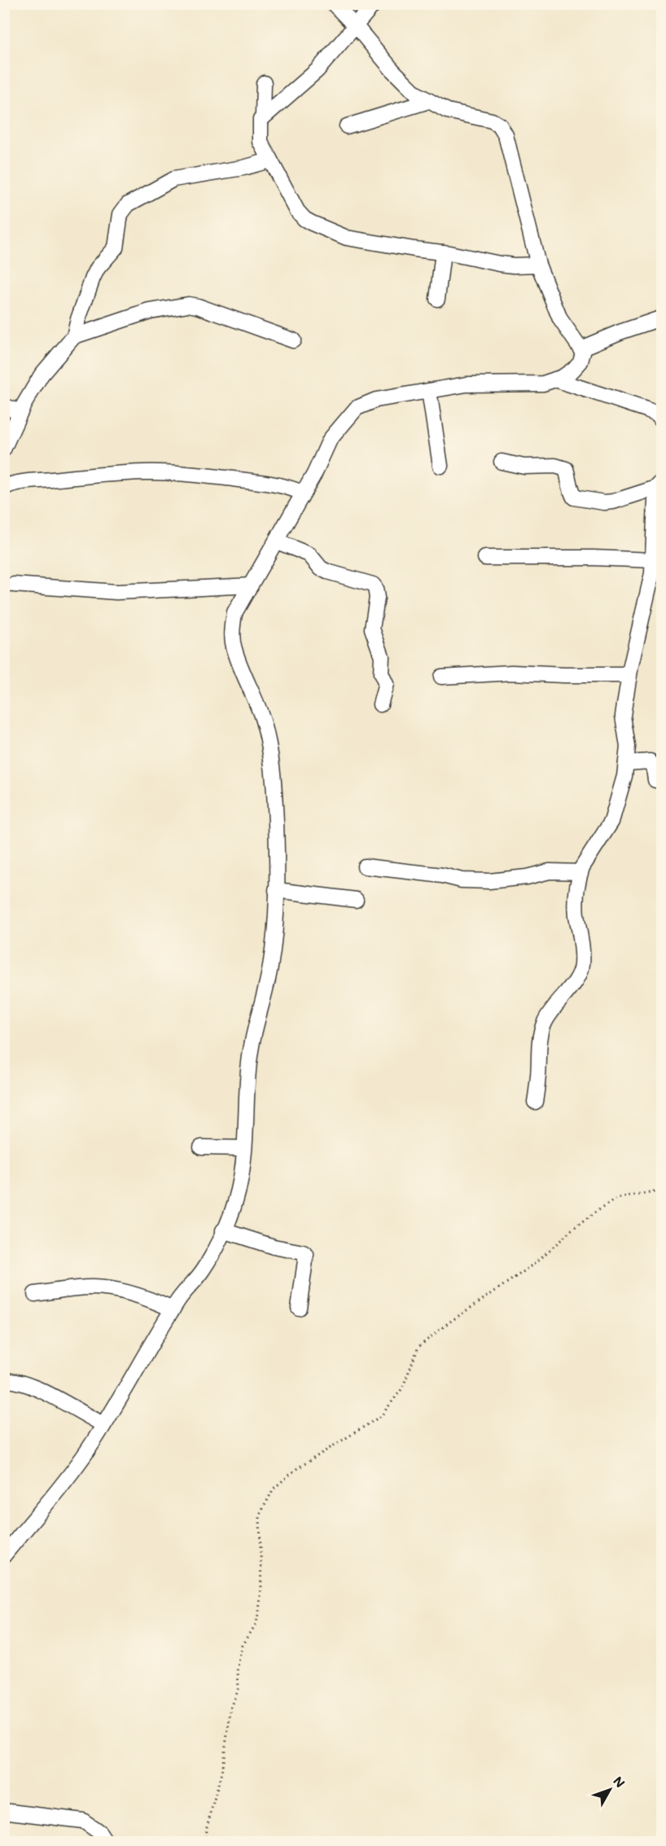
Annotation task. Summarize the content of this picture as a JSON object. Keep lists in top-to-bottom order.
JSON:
{
  "north": "top right"
}
